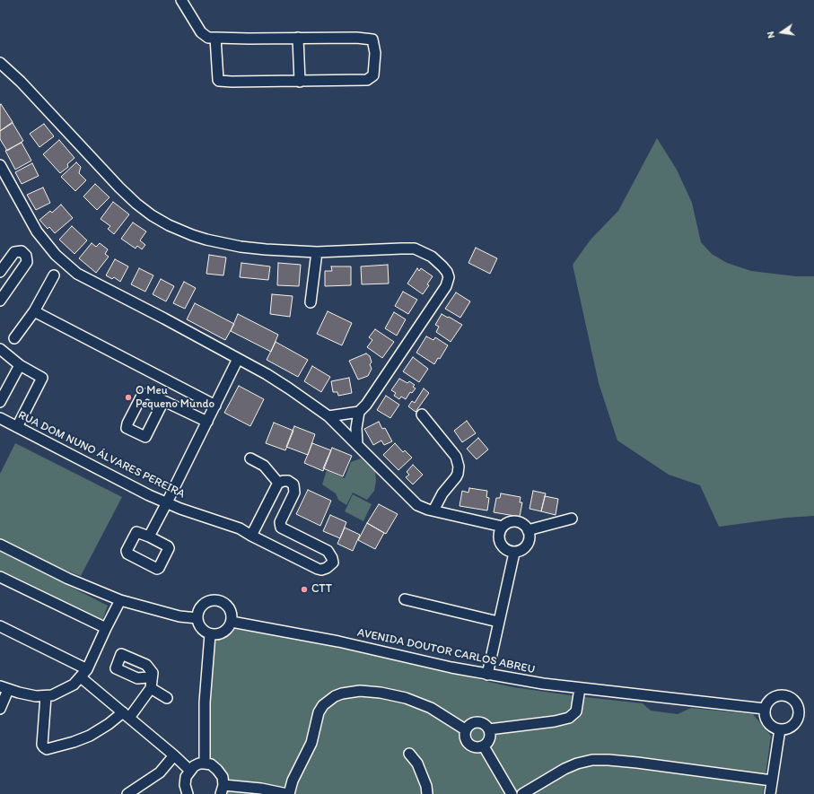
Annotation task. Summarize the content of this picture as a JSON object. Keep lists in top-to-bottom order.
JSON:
{
  "streets": {
    "street": ["RUA DOM NUNO ÁLVARES PEREIRA", "AVENIDA DOUTOR CARLOS ABREU"]
  },
  "places": ["O Meu Pequeno Mundo", "CTT"],
  "north": "left"
}
